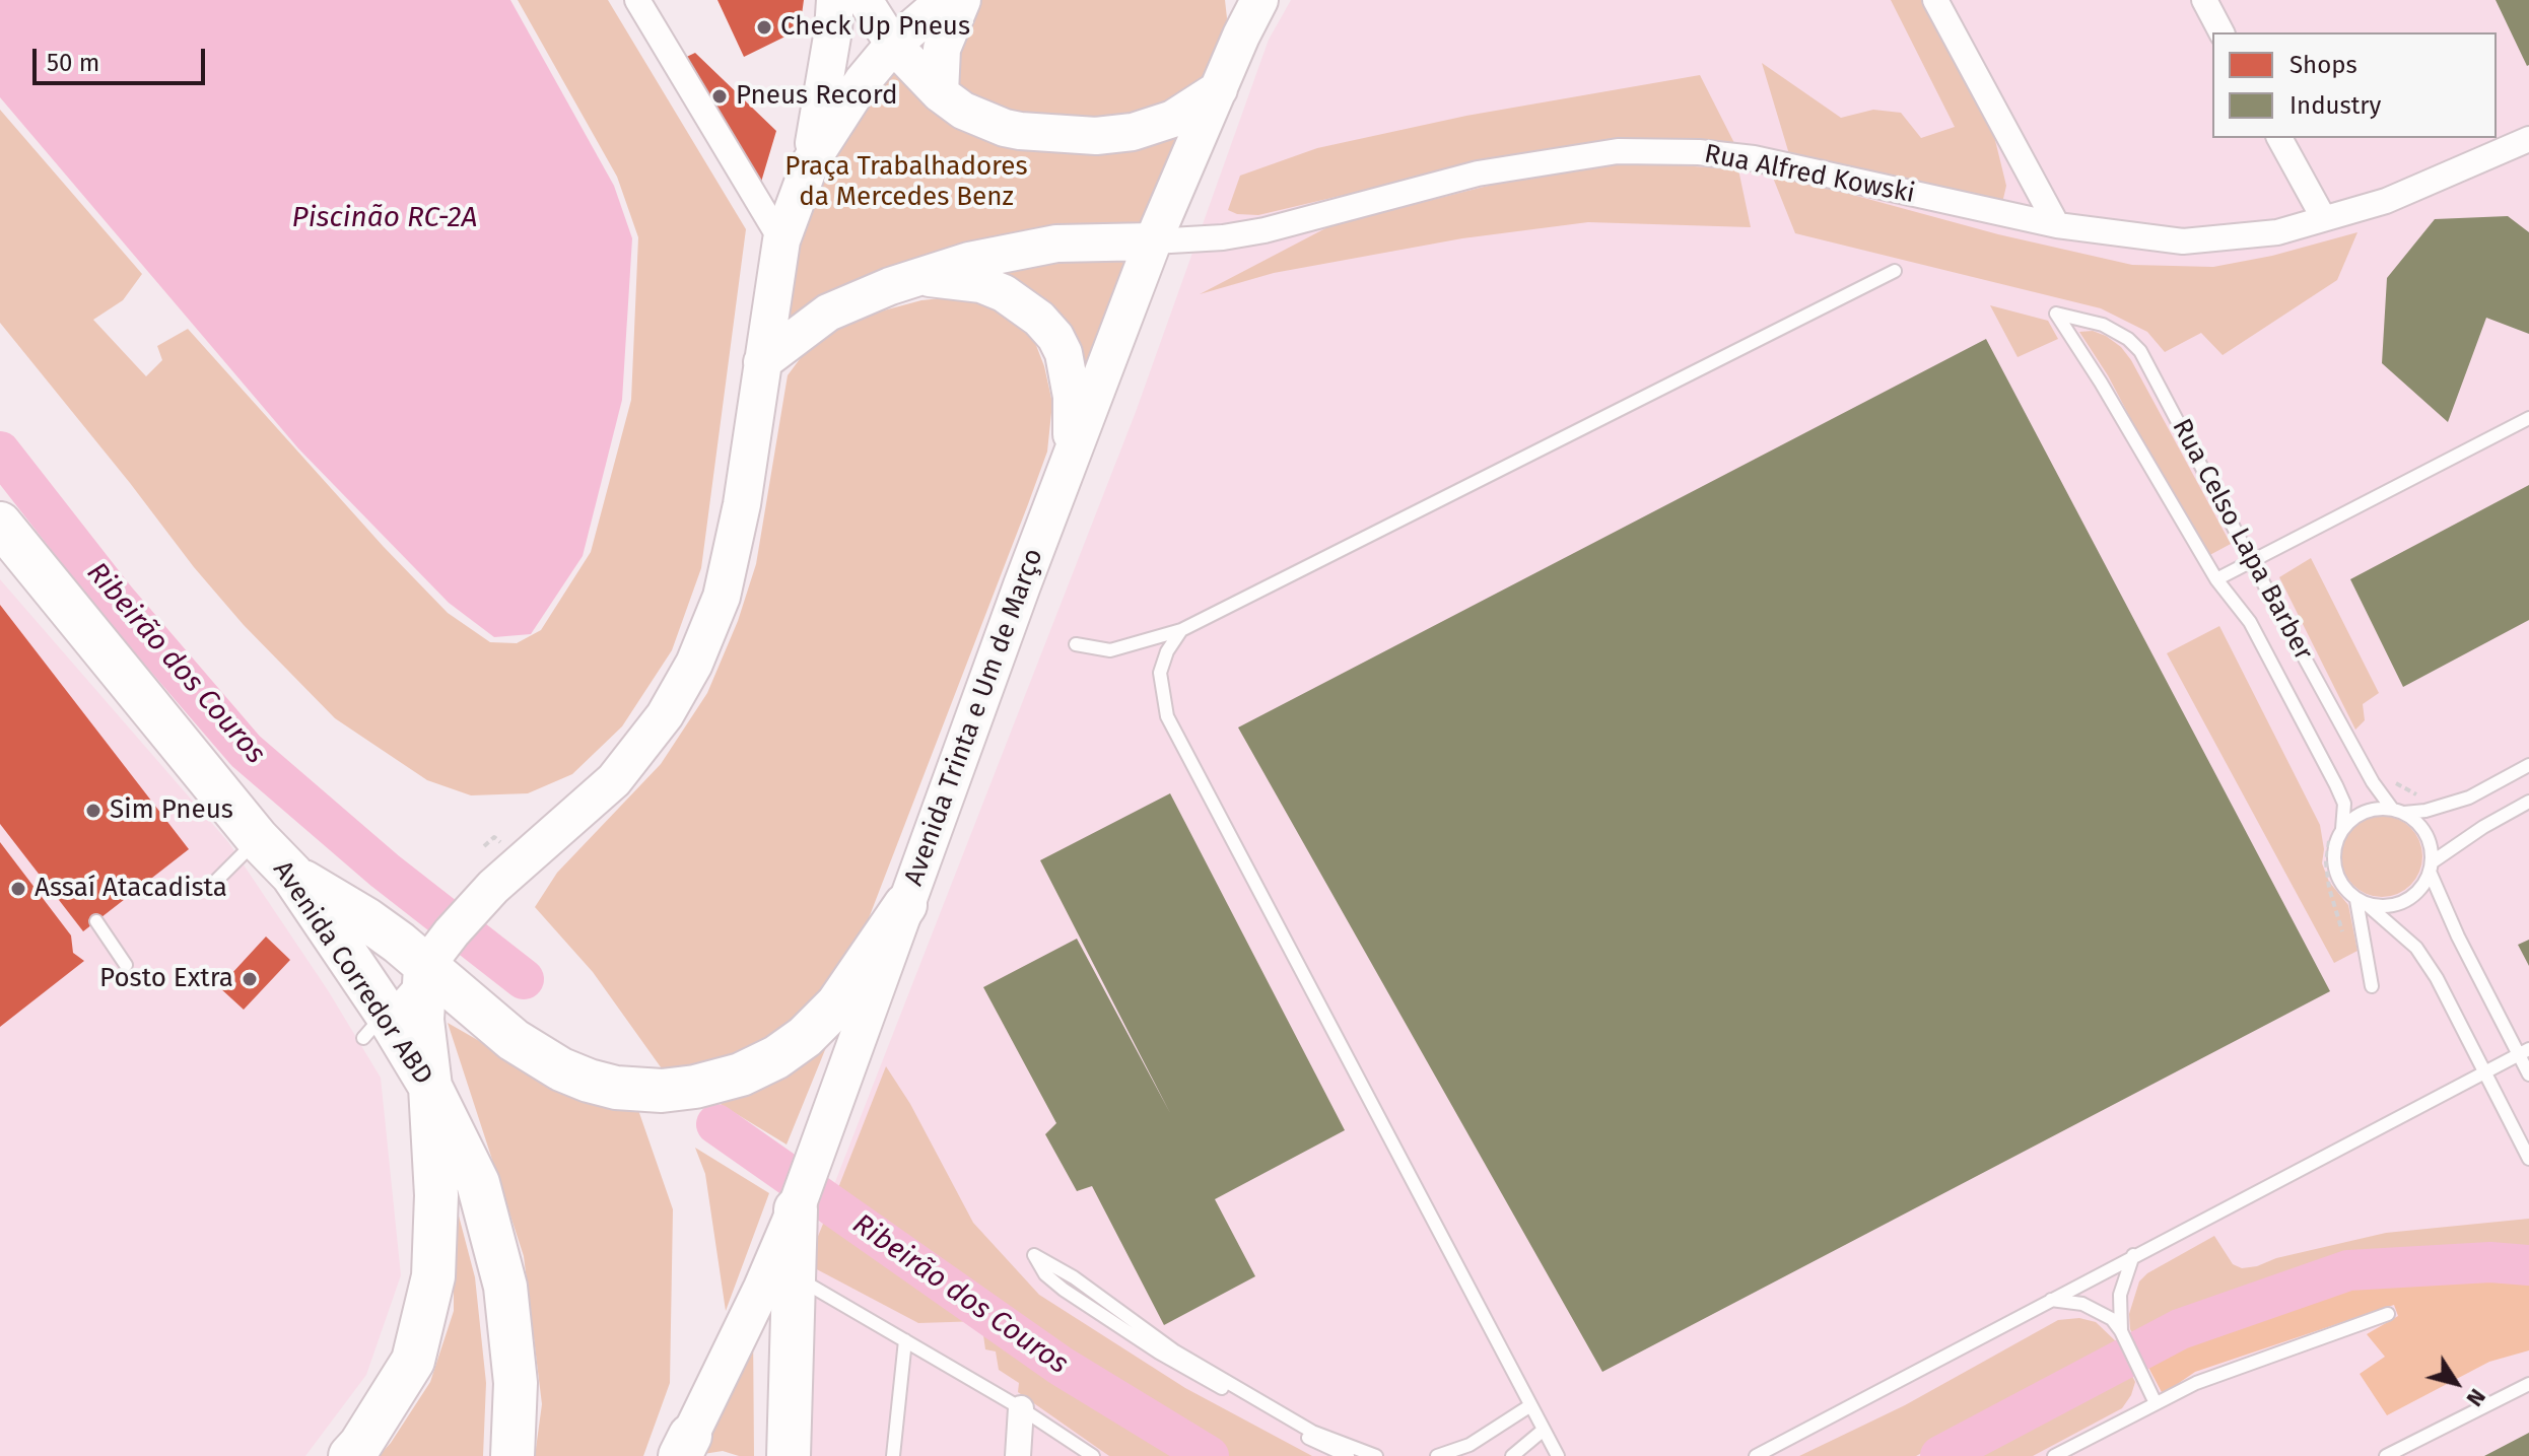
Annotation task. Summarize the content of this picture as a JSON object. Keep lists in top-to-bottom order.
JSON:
{
  "streets": {
    "highway": ["Avenida Corredor ABD"],
    "main road": ["Avenida Trinta e Um de Março"],
    "street": ["Rua Alfred Kowski"],
    "lane": ["Rua Celso Lapa Barber"]
  },
  "crossings": [
    ["Rua Alfred Kowski", "Avenida Trinta e Um de Março"]
  ],
  "water": ["Piscinão RC-2A", "Ribeirão dos Couros"],
  "parks": ["Praça Trabalhadores da Mercedes Benz"],
  "places": [
    "Check Up Pneus",
    "Pneus Record",
    "Sim Pneus",
    "Assaí Atacadista",
    "Posto Extra"
  ],
  "legend": ["Shops", "Industry"],
  "scale_bar": "50 m",
  "north": "bottom right"
}
